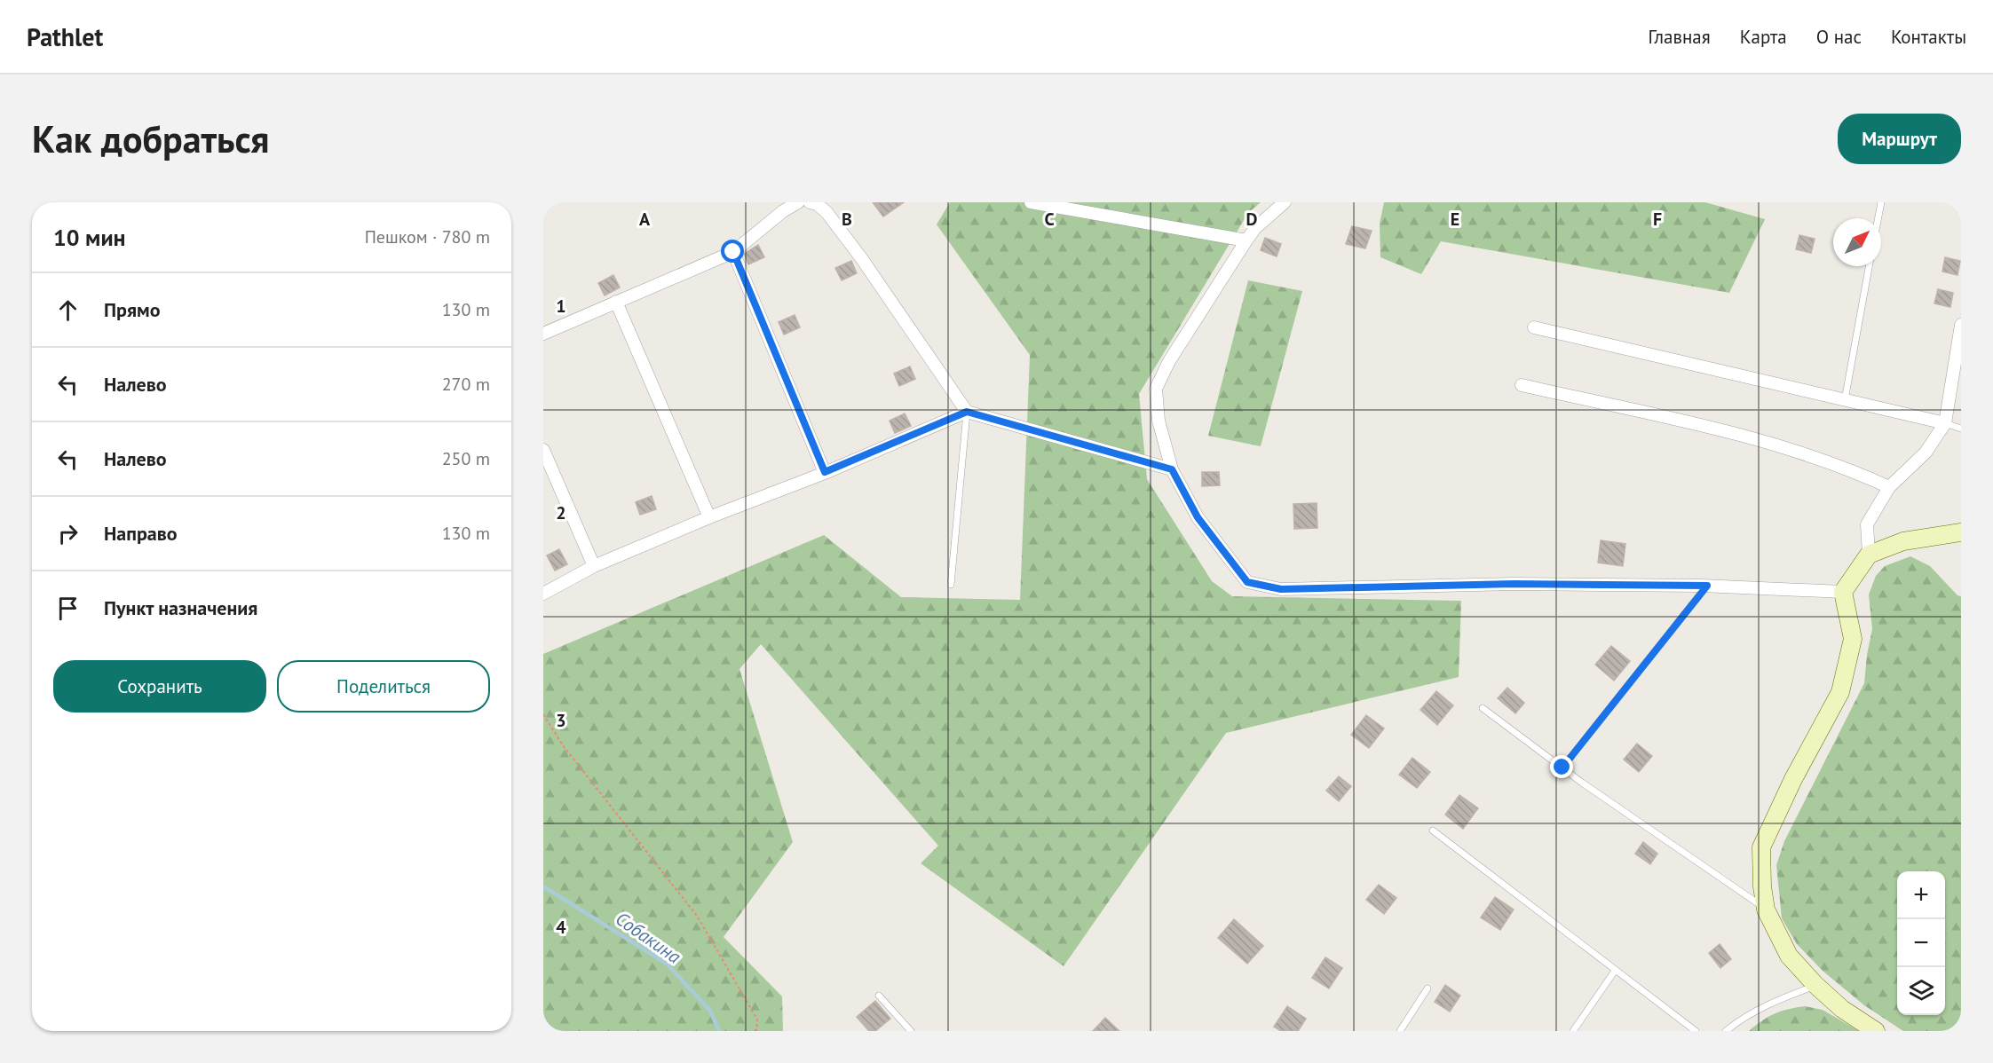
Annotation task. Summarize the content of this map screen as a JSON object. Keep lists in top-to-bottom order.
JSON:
{
  "water": ["Собакина"],
  "north": "top right",
  "page": {
    "header": "Pathlet",
    "nav": [
      "Главная",
      "Карта",
      "О нас",
      "Контакты"
    ],
    "buttons": [
      "Маршрут",
      ["Сохранить", "Поделиться"]
    ],
    "title": "Как добраться",
    "heading": ["10 мин", "Пешком · 780 m"],
    "list": [
      ["Прямо", "130 m"],
      ["Налево", "270 m"],
      ["Налево", "250 m"],
      ["Направо", "130 m"],
      "Пункт назначения"
    ],
    "map_buttons": ["+", "−"]
  },
  "grid": {
    "columns": [
      "A",
      "B",
      "C",
      "D",
      "E",
      "F"
    ],
    "rows": [
      "1",
      "2",
      "3",
      "4"
    ]
  }
}
